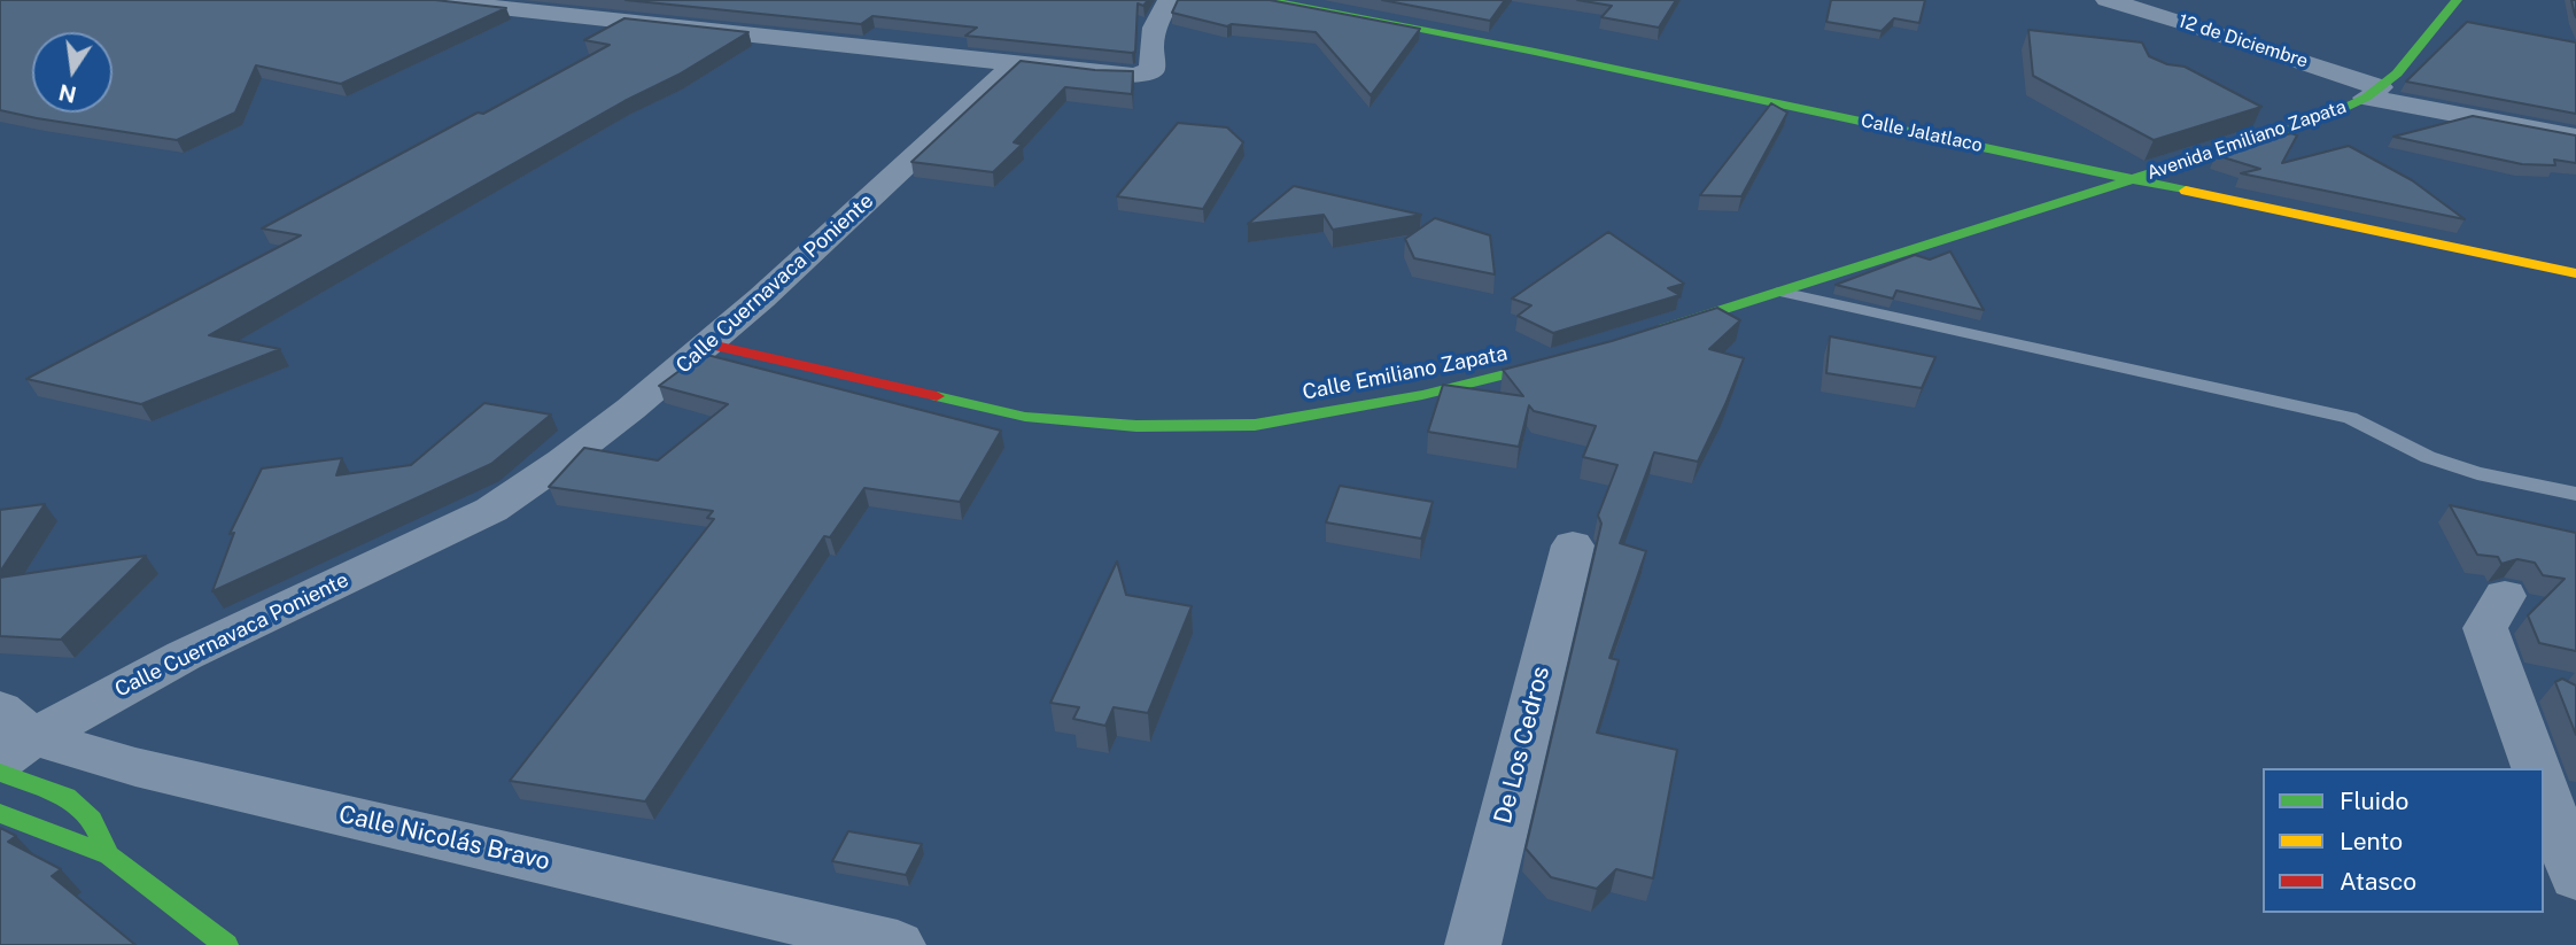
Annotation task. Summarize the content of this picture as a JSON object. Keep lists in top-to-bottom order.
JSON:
{
  "streets": {
    "street": [
      "12 de Diciembre",
      "Calle Jalatlaco",
      "Avenida Emiliano Zapata",
      "Calle Cuernavaca Poniente",
      "Calle Emiliano Zapata",
      "De Los Cedros",
      "Calle Nicolás Bravo"
    ]
  },
  "crossings": [
    ["12 de Diciembre", "Avenida Emiliano Zapata"],
    ["Calle Jalatlaco", "Avenida Emiliano Zapata"],
    ["Calle Cuernavaca Poniente", "Calle Emiliano Zapata"],
    ["Calle Cuernavaca Poniente", "Calle Nicolás Bravo"]
  ],
  "legend": ["Fluido", "Lento", "Atasco"],
  "north": "bottom"
}
